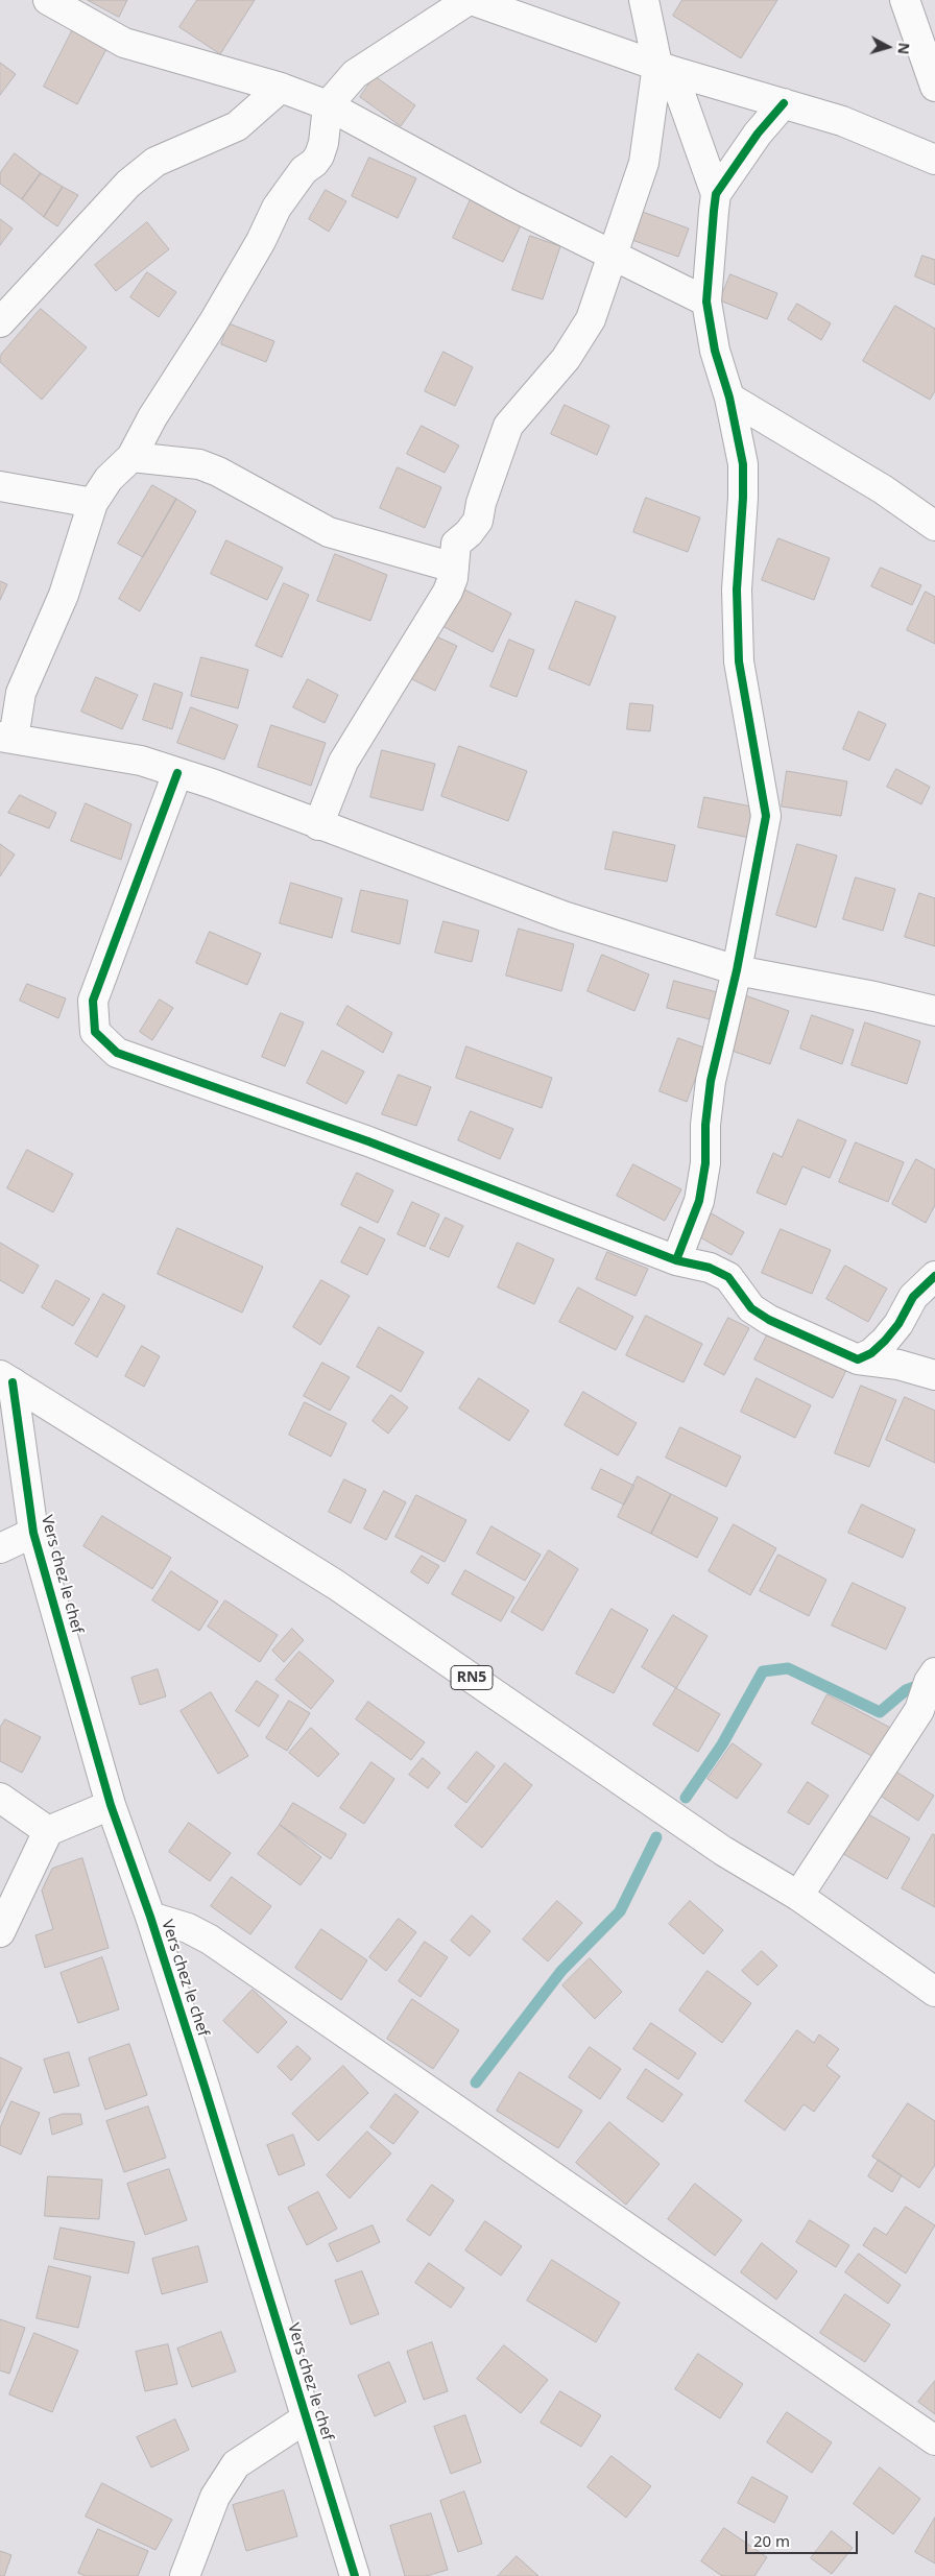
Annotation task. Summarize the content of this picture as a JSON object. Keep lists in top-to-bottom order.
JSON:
{
  "streets": {
    "main road": ["Vers chez le chef", "RN5"]
  },
  "crossings": [
    ["Vers chez le chef", "RN5"]
  ],
  "scale_bar": "20 m",
  "north": "right"
}
